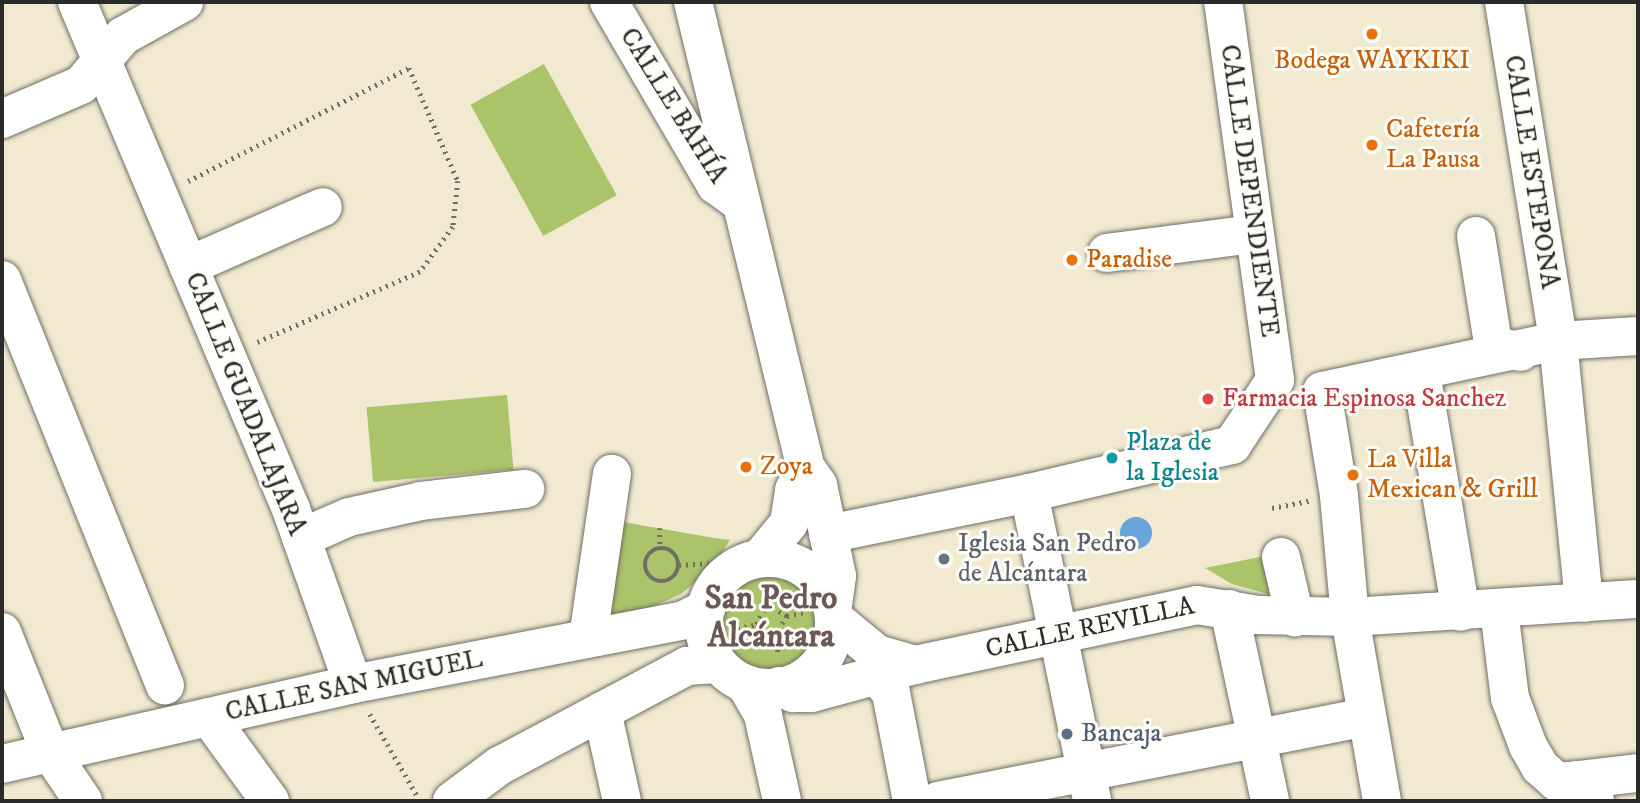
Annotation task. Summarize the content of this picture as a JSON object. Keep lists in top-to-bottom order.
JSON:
{
  "streets": {
    "street": [
      "CALLE BAHÍA",
      "CALLE ESTEPONA",
      "CALLE DEPENDIENTE",
      "CALLE GUADALAJARA",
      "CALLE REVILLA",
      "CALLE SAN MIGUEL"
    ]
  },
  "crossings": [
    ["CALLE ESTEPONA", "CALLE REVILLA"],
    ["CALLE GUADALAJARA", "CALLE SAN MIGUEL"],
    ["CALLE REVILLA", "CALLE SAN MIGUEL"]
  ],
  "districts": ["San Pedro Alcántara"],
  "places": [
    "Bodega WAYKIKI",
    "Cafetería La Pausa",
    "Paradise",
    "Farmacia Espinosa Sanchez",
    "Plaza de la Iglesia",
    "Zoya",
    "La Villa Mexican & Grill",
    "Iglesia San Pedro de Alcántara",
    "Bancaja"
  ]
}
